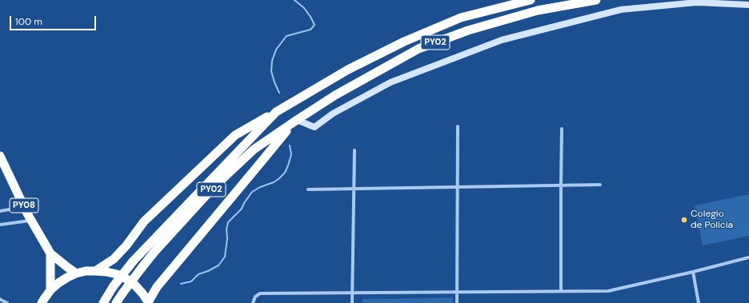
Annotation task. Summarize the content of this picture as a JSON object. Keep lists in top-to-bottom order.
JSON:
{
  "streets": {
    "highway": ["PY02", "PY08"]
  },
  "places": ["Colegio de Policia"],
  "scale_bar": "100 m"
}
